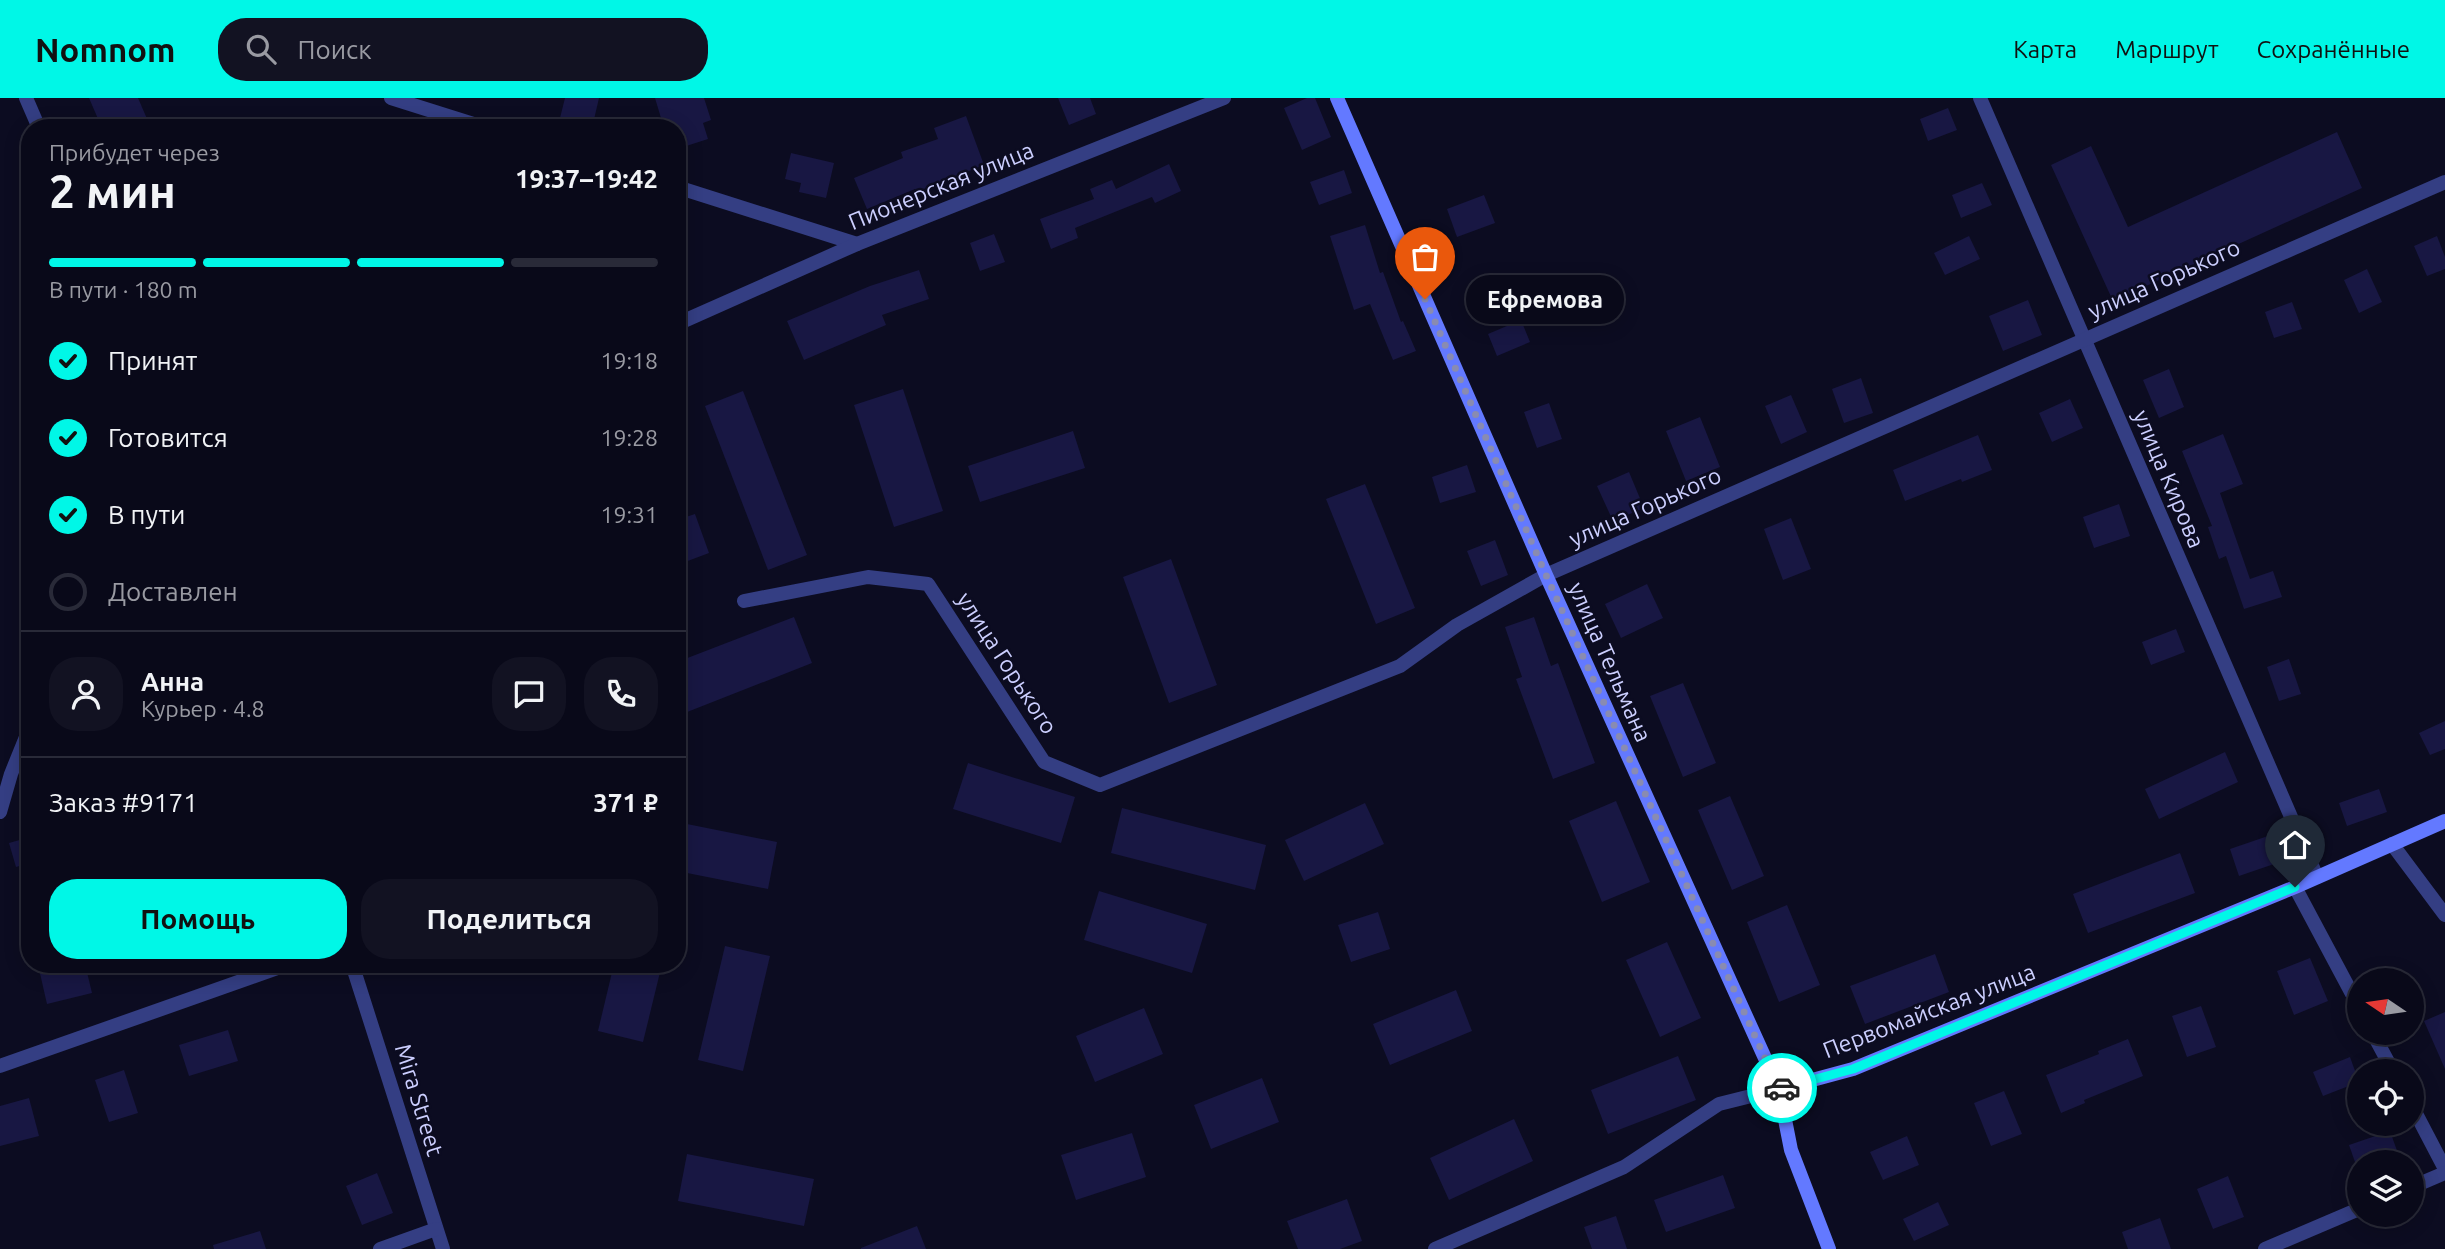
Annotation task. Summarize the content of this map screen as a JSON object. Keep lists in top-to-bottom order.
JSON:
{
  "streets": {
    "street": [
      "Пионерская улица",
      "улица Горького",
      "улица Кирова",
      "улица Тельмана",
      "Первомайская улица",
      "Mira Street"
    ]
  },
  "crossings": [
    ["улица Горького", "улица Кирова"],
    ["улица Горького", "улица Тельмана"],
    ["улица Кирова", "Первомайская улица"],
    ["улица Тельмана", "Первомайская улица"]
  ],
  "places": ["Ефремова"],
  "north": "left",
  "page": {
    "header": "Nomnom",
    "search": "Поиск",
    "nav": ["Карта", "Маршрут", "Сохранённые"],
    "heading": ["2 мин", "Прибудет через", "19:37–19:42"],
    "panel": [
      "Анна",
      "Курьер · 4.8",
      "Заказ #9171",
      "371 ₽"
    ],
    "bar": "В пути · 180 m",
    "bubble": "Ефремова",
    "list": [
      ["Принят", "19:18"],
      ["Готовится", "19:28"],
      ["В пути", "19:31"],
      "Доставлен"
    ],
    "buttons": ["Помощь", "Поделиться"]
  }
}
